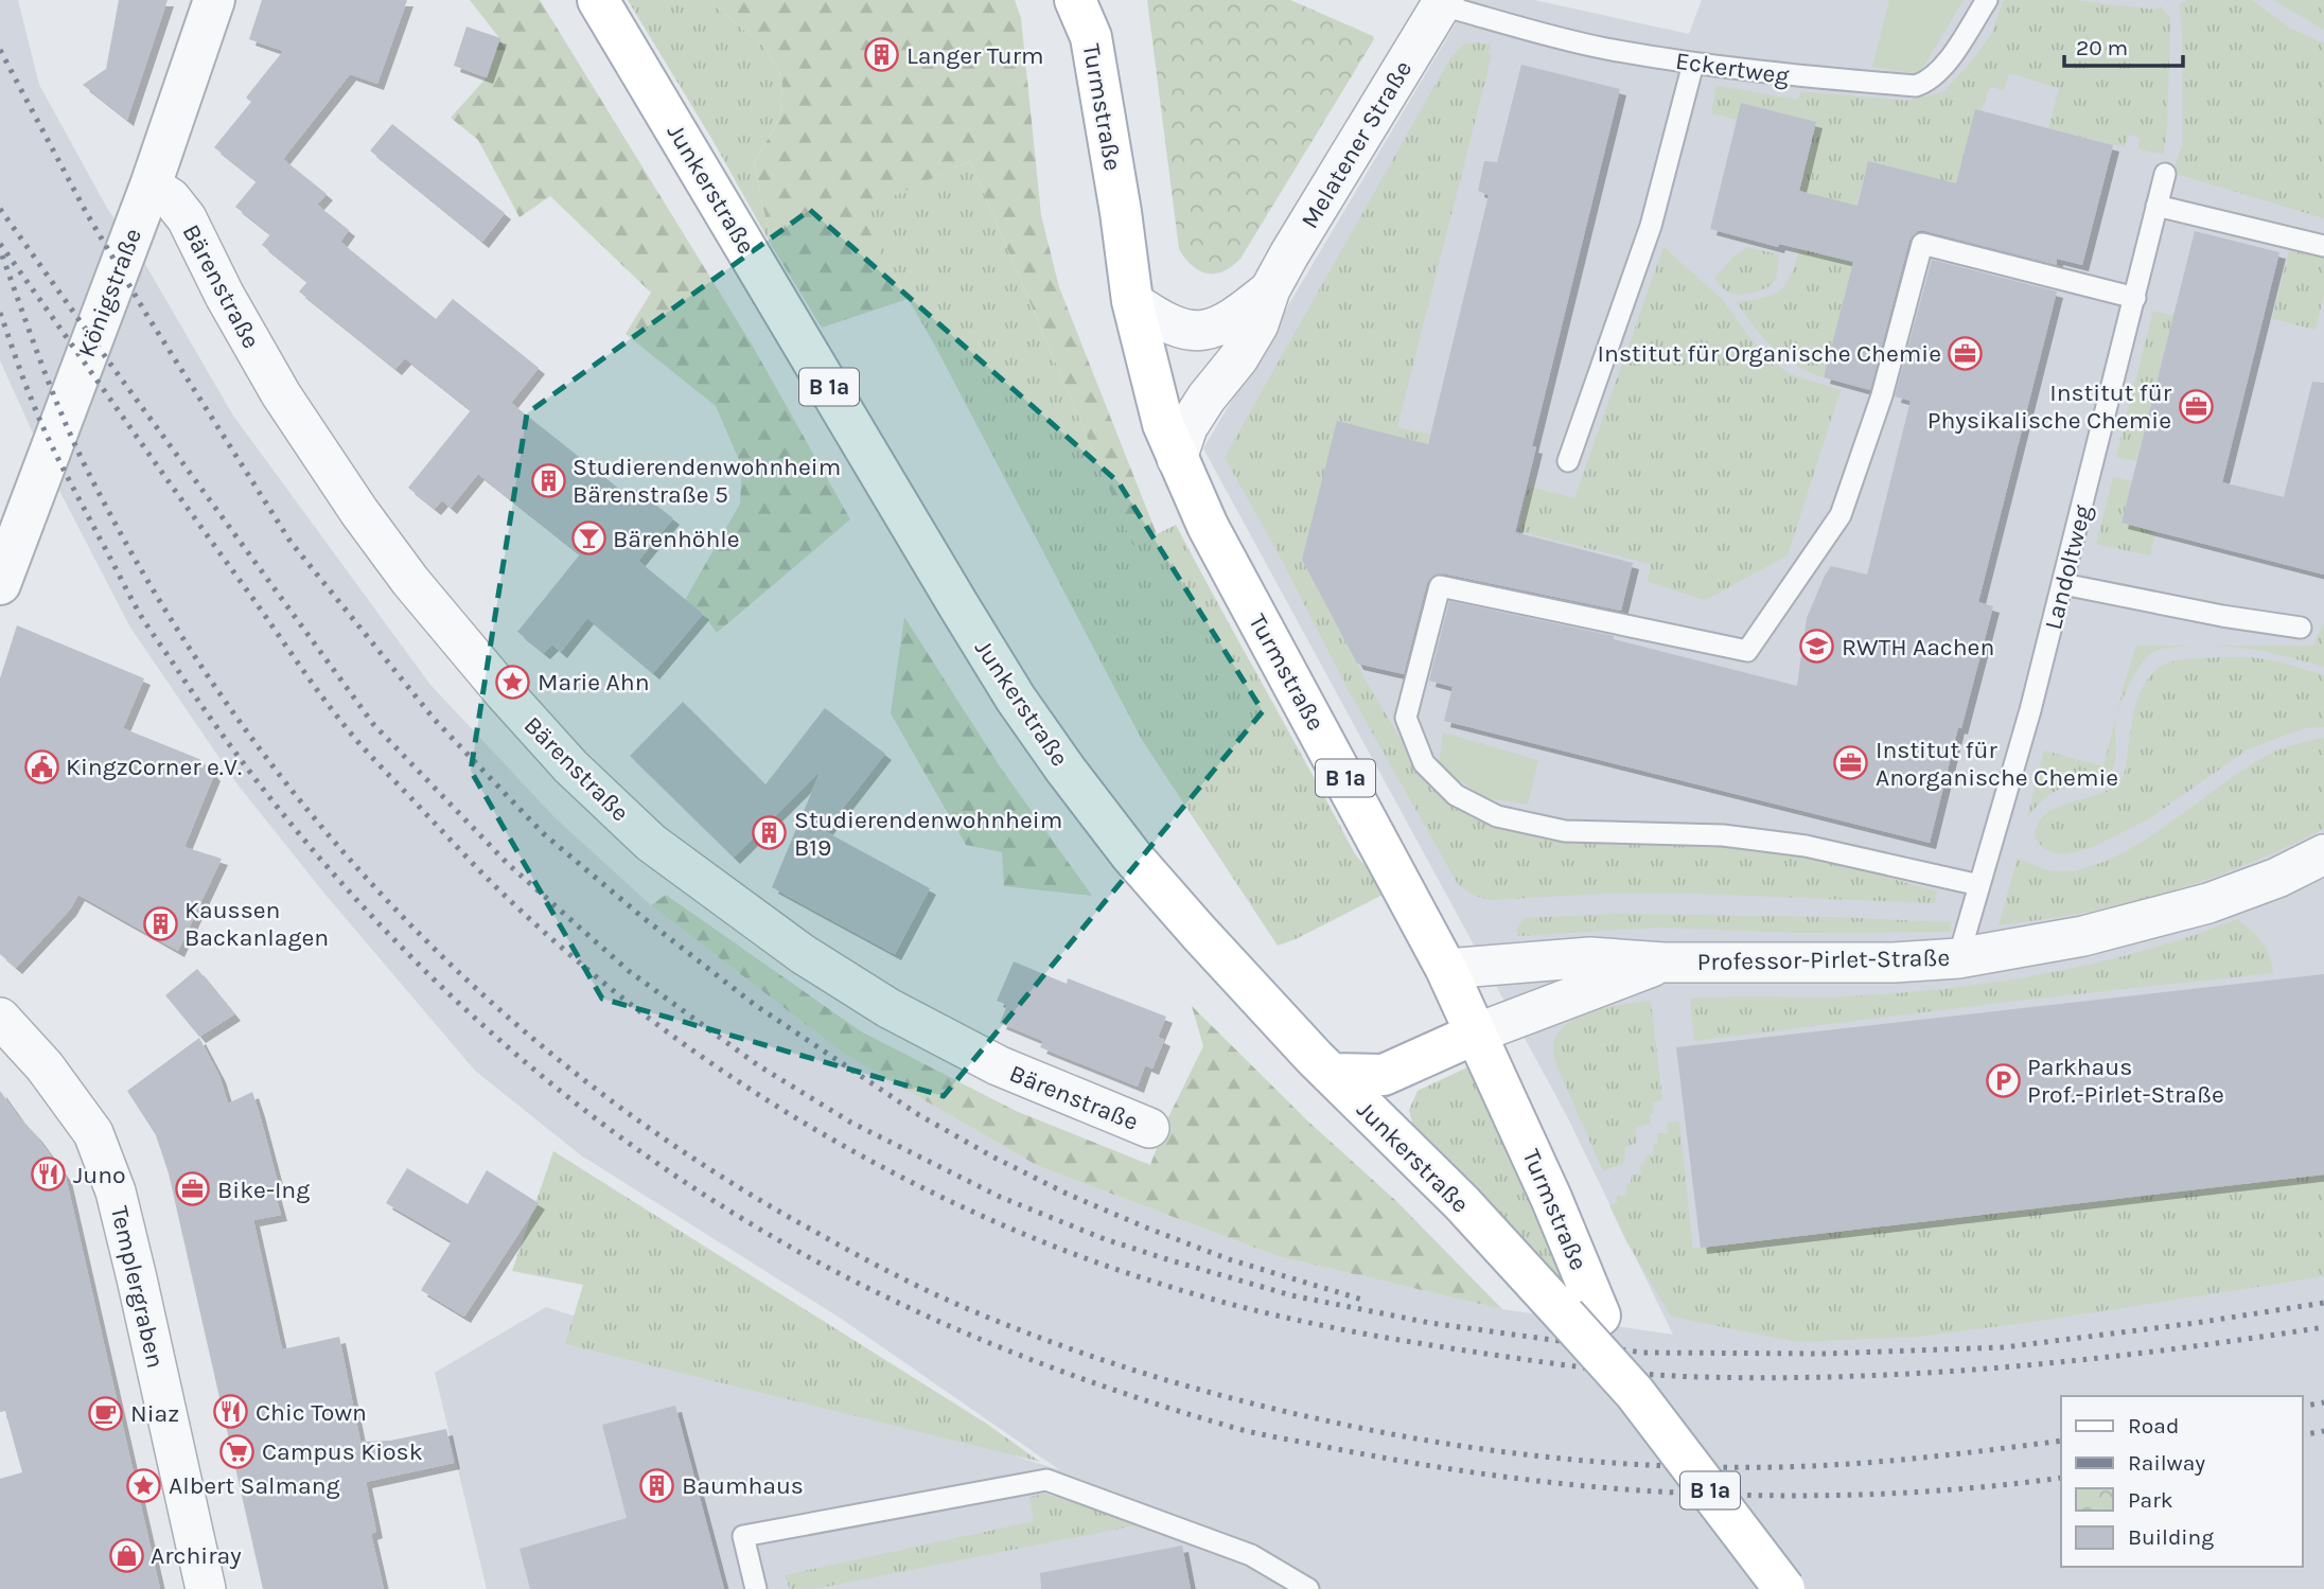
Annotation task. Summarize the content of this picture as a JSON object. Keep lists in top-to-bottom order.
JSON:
{
  "streets": {
    "main road": ["Turmstraße", "Junkerstraße", "B 1a"],
    "street": [
      "Melatener Straße",
      "Bärenstraße",
      "Königstraße",
      "Professor-Pirlet-Straße",
      "Templergraben"
    ],
    "lane": ["Eckertweg", "Landoltweg"]
  },
  "crossings": [
    ["Eckertweg", "Melatener Straße"],
    ["Turmstraße", "Melatener Straße"],
    ["Turmstraße", "Junkerstraße"],
    ["Turmstraße", "Professor-Pirlet-Straße"],
    ["Bärenstraße", "Königstraße"],
    ["Landoltweg", "Professor-Pirlet-Straße"]
  ],
  "places": {
    "building": [
      "Langer Turm",
      "Studierendenwohnheim Bärenstraße 5",
      "Studierendenwohnheim B19",
      "Kaussen Backanlagen",
      "Baumhaus"
    ],
    "office": [
      "Institut für Organische Chemie",
      "Institut für Physikalische Chemie",
      "Institut für Anorganische Chemie",
      "Bike-Ing"
    ],
    "bar": ["Bärenhöhle"],
    "school or university": ["RWTH Aachen"],
    "place": ["Marie Ahn", "Albert Salmang"],
    "public building": ["KingzCorner e.V."],
    "parking": ["Parkhaus Prof.-Pirlet-Straße"],
    "restaurant": ["Juno", "Chic Town"],
    "cafe": ["Niaz"],
    "supermarket": ["Campus Kiosk"],
    "shop": ["Archiray"]
  },
  "legend": [
    "Road",
    "Railway",
    "Park",
    "Building"
  ],
  "scale_bar": "20 m"
}
